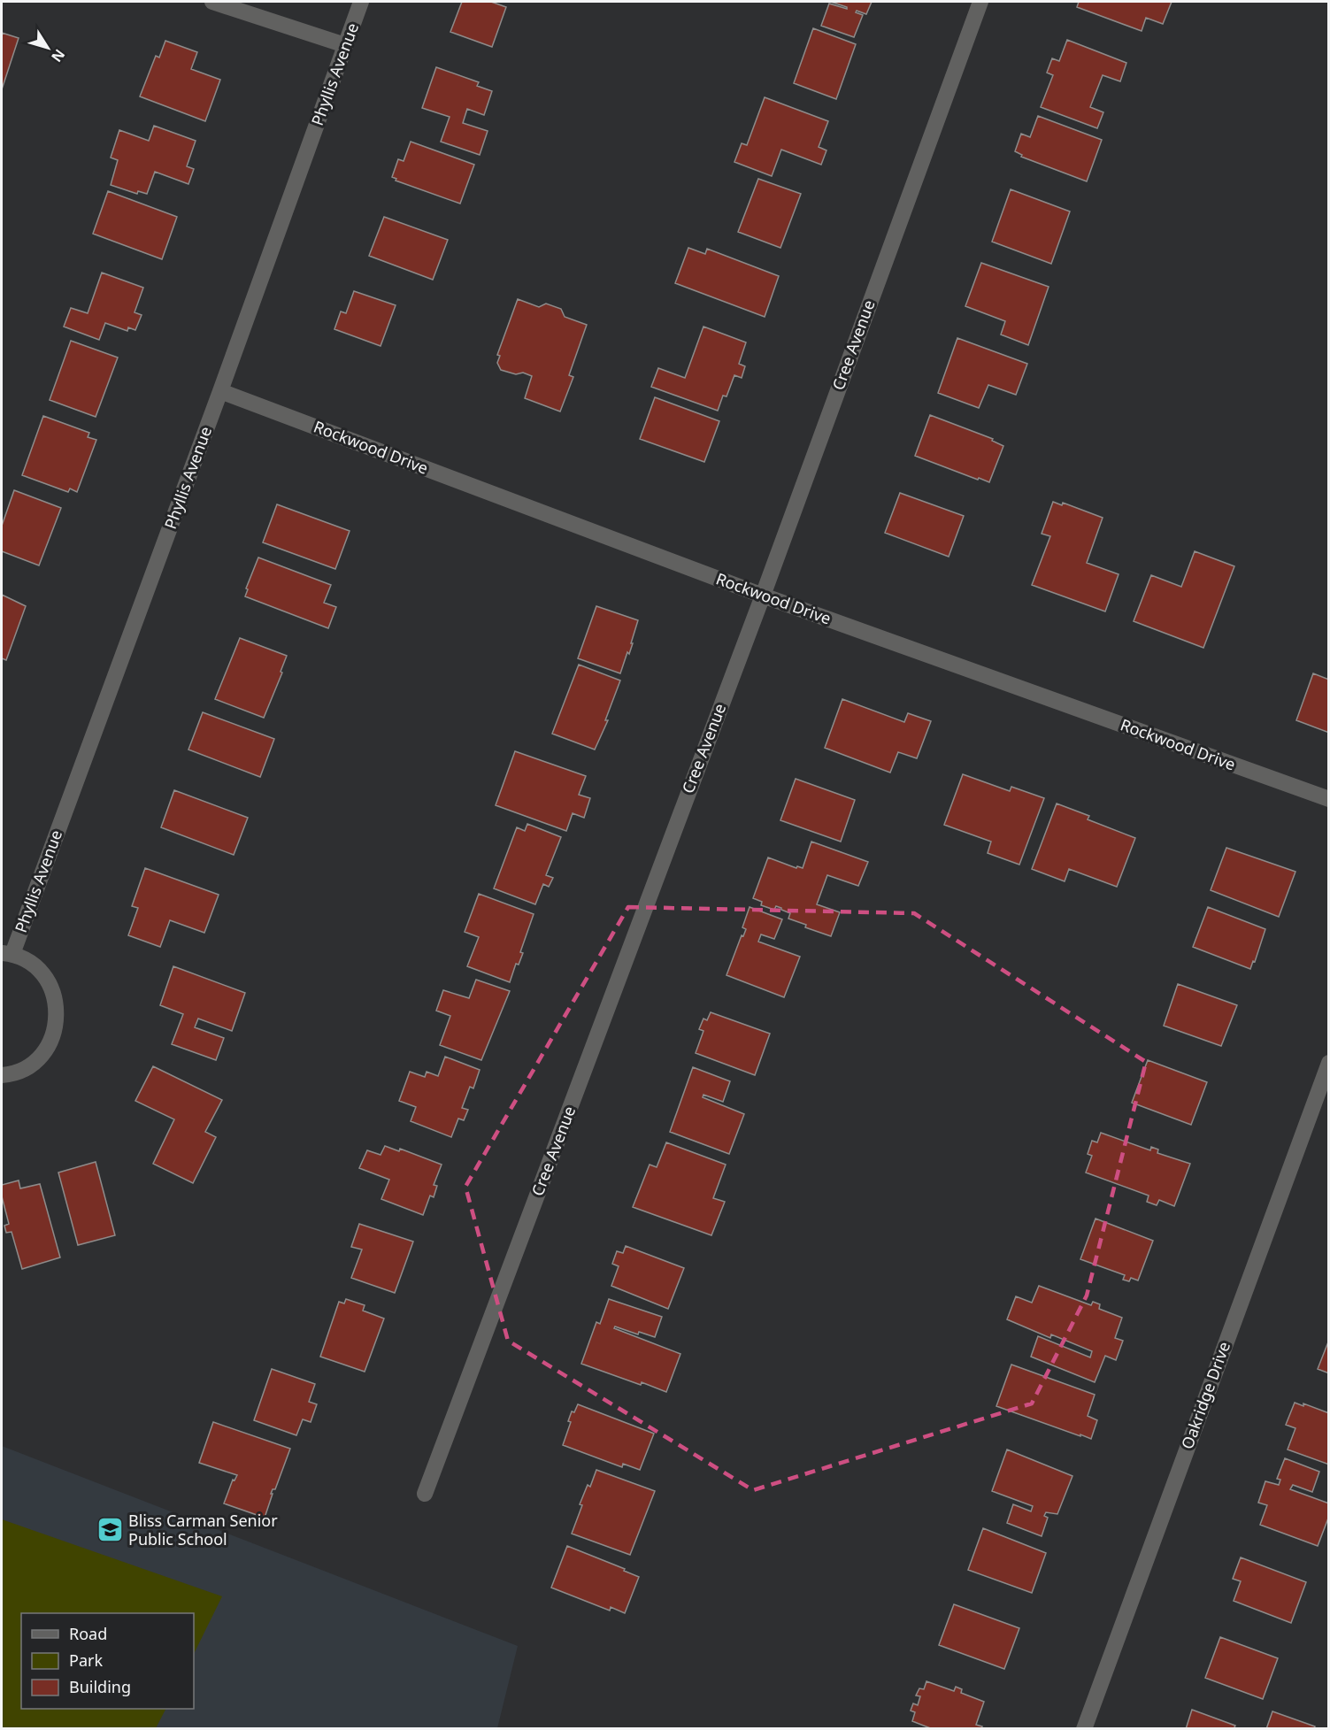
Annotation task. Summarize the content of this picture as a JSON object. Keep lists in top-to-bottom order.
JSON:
{
  "streets": {
    "street": [
      "Phyllis Avenue",
      "Cree Avenue",
      "Rockwood Drive",
      "Oakridge Drive"
    ]
  },
  "crossings": [
    ["Phyllis Avenue", "Rockwood Drive"],
    ["Cree Avenue", "Rockwood Drive"]
  ],
  "places": {
    "school or university": ["Bliss Carman Senior Public School"]
  },
  "legend": ["Road", "Park", "Building"],
  "north": "bottom right"
}
